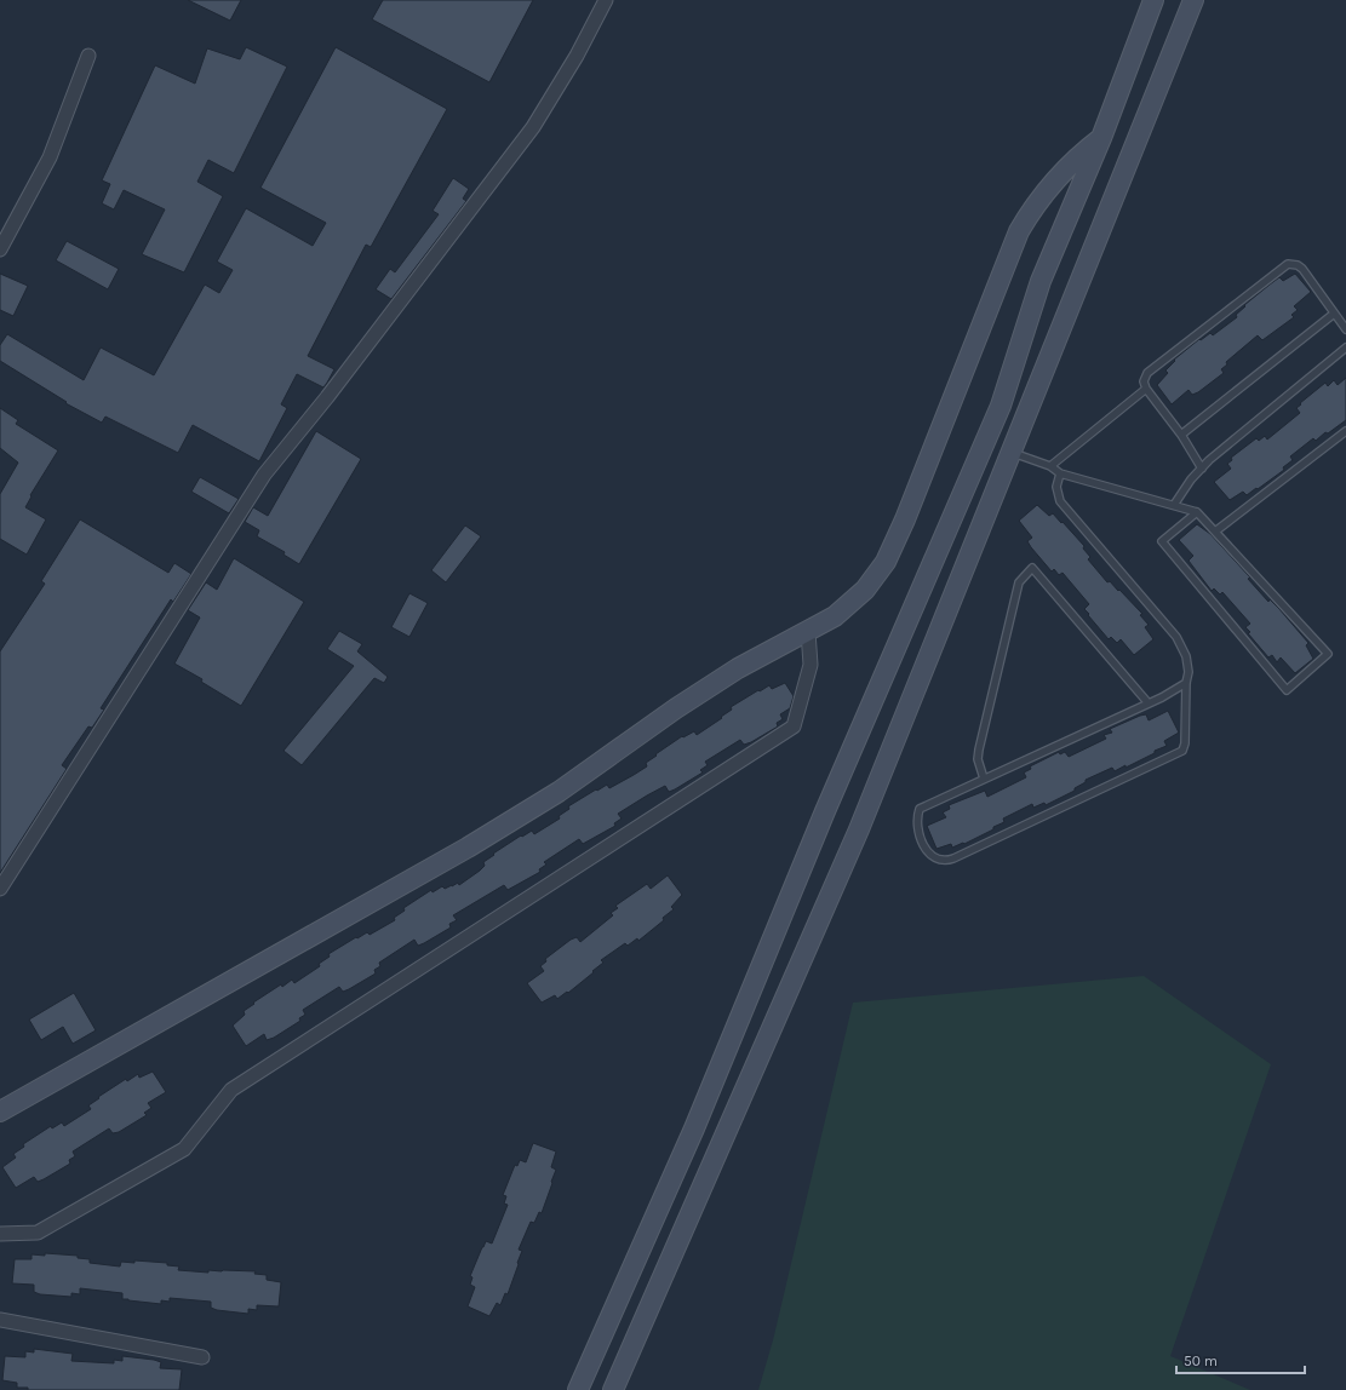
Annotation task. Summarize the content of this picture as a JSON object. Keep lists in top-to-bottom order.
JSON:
{
  "scale_bar": "50 m"
}
